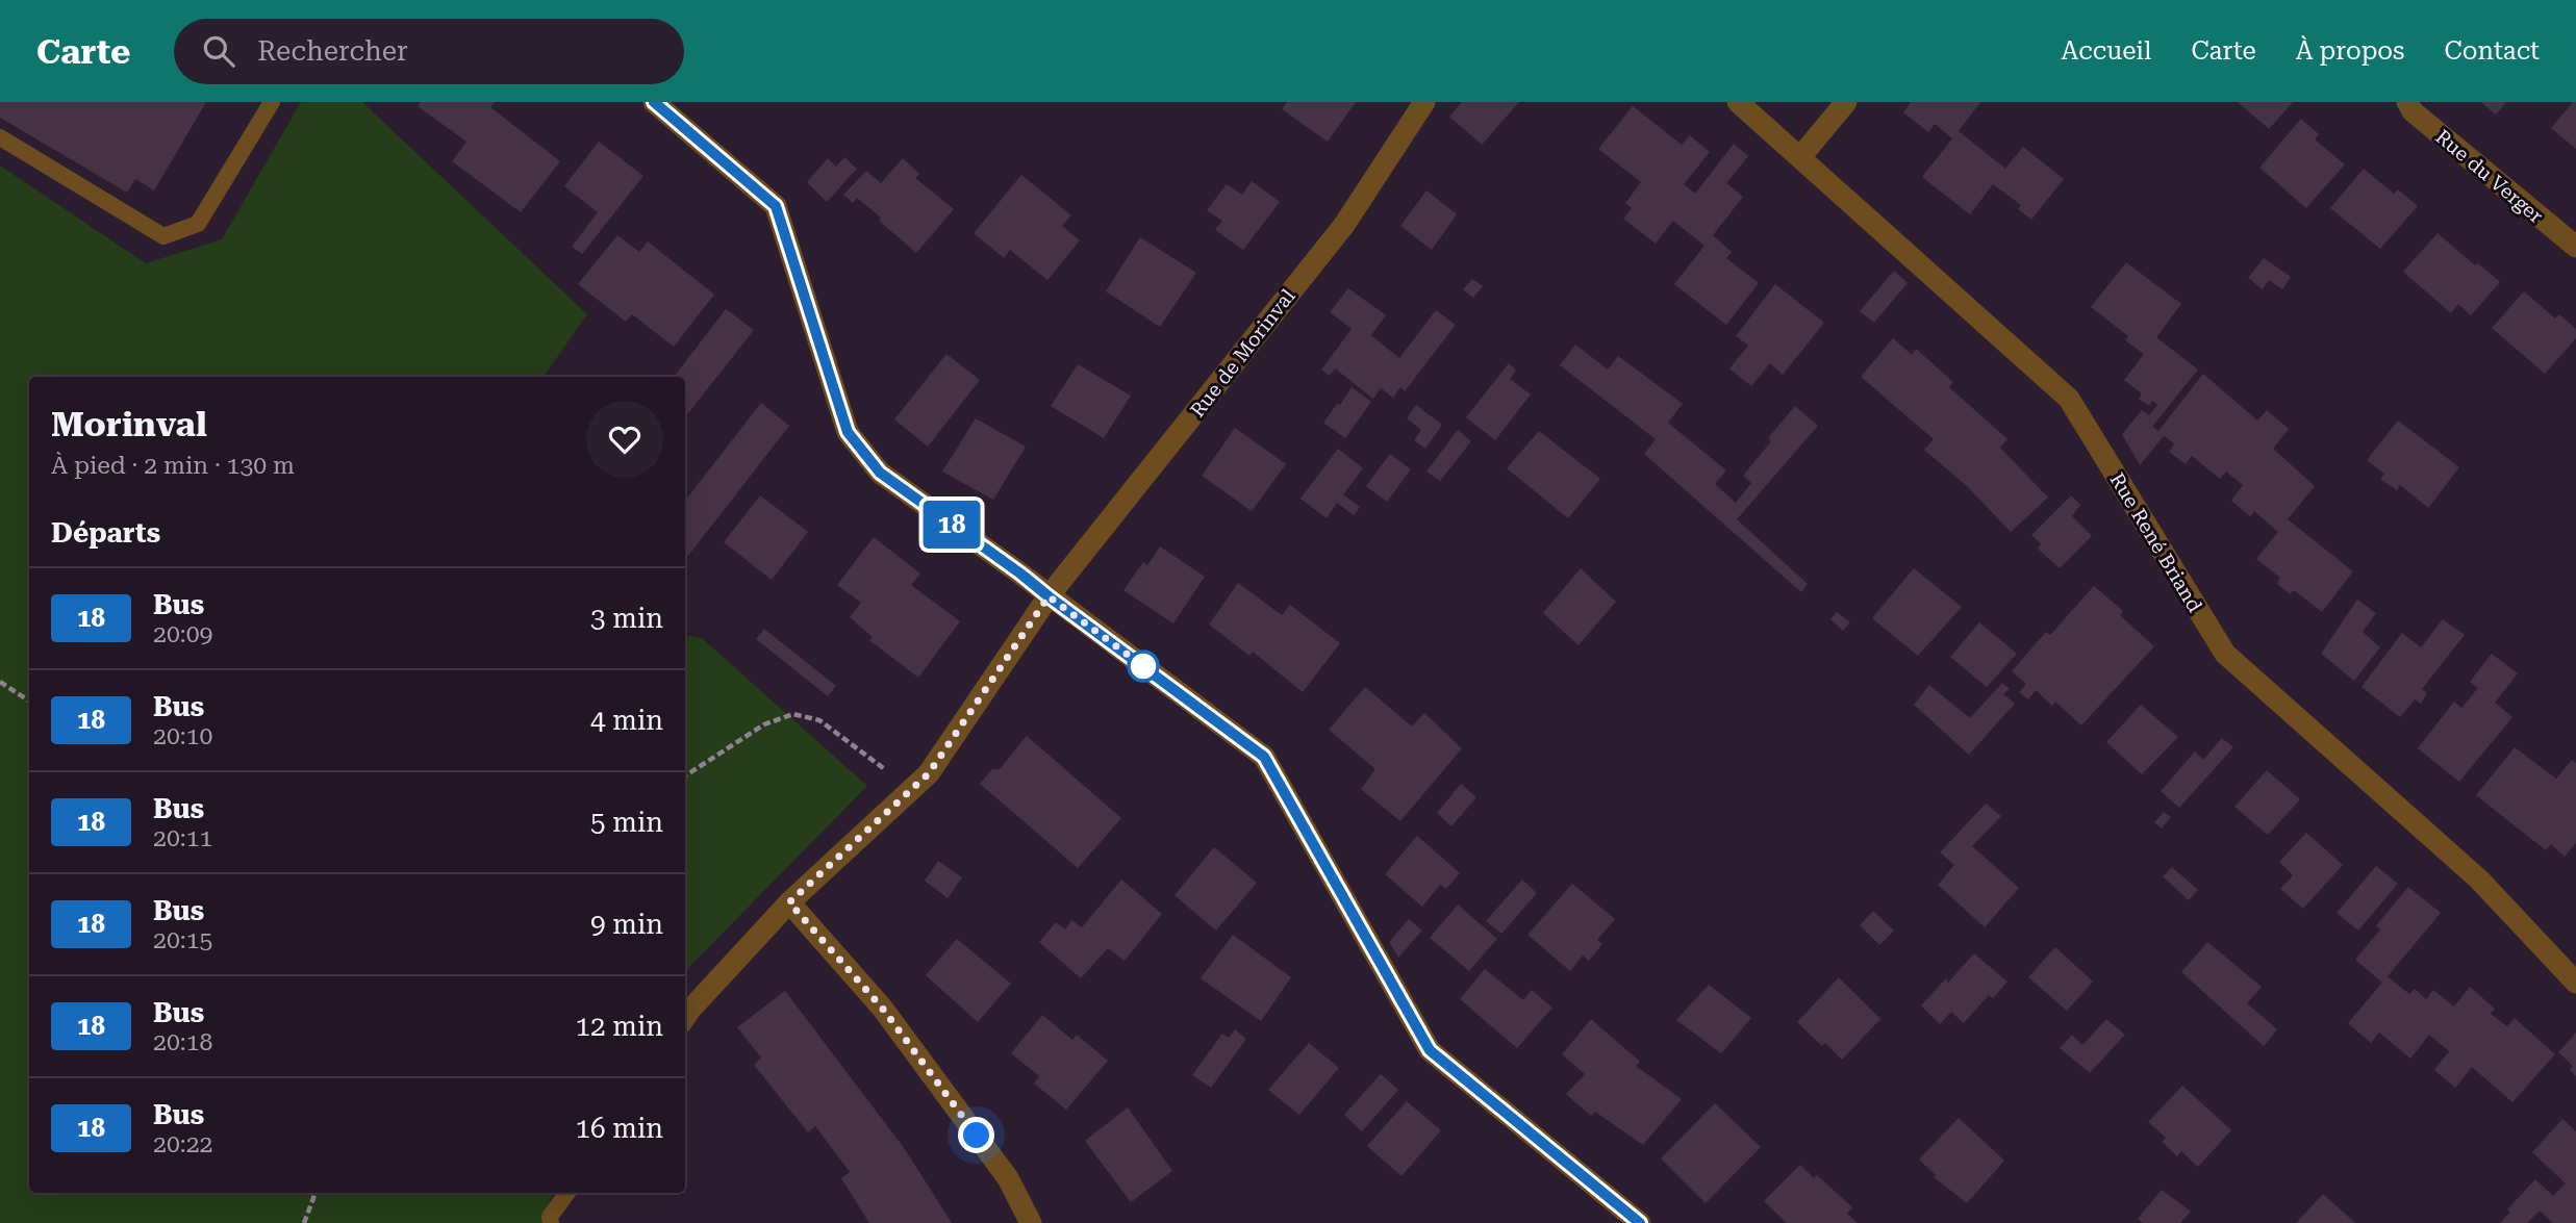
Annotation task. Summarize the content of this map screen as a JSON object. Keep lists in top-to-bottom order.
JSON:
{
  "streets": {
    "street": ["Rue du Verger", "Rue de Morinval", "Rue René Briand"]
  },
  "lines": ["bus line 18"],
  "page": {
    "header": "Carte",
    "search": "Rechercher",
    "nav": [
      "Accueil",
      "Carte",
      "À propos",
      "Contact"
    ],
    "on_map": "18",
    "heading": [
      ["Morinval", "À pied · 2 min · 130 m"],
      "Départs"
    ],
    "list": [
      {
        "mark": "18",
        "name": "Bus",
        "note": "20:09",
        "value": "3 min"
      },
      {
        "mark": "18",
        "name": "Bus",
        "note": "20:10",
        "value": "4 min"
      },
      {
        "mark": "18",
        "name": "Bus",
        "note": "20:11",
        "value": "5 min"
      },
      {
        "mark": "18",
        "name": "Bus",
        "note": "20:15",
        "value": "9 min"
      },
      {
        "mark": "18",
        "name": "Bus",
        "note": "20:18",
        "value": "12 min"
      },
      {
        "mark": "18",
        "name": "Bus",
        "note": "20:22",
        "value": "16 min"
      }
    ]
  }
}
